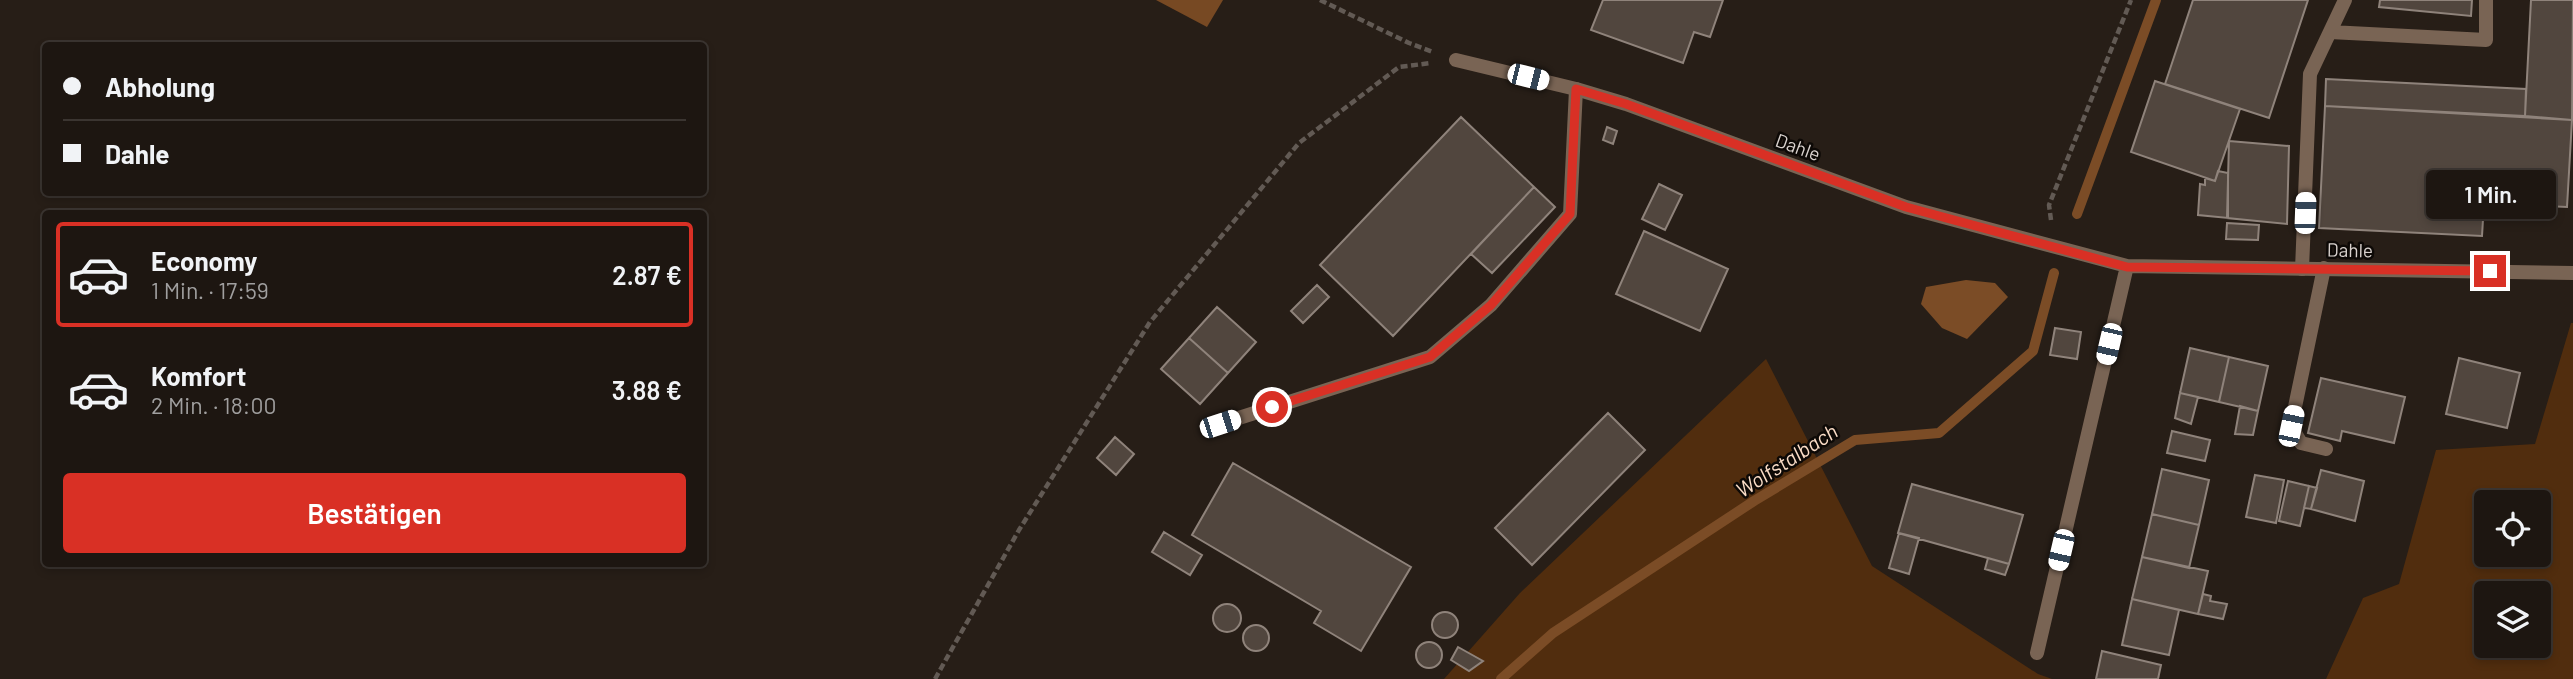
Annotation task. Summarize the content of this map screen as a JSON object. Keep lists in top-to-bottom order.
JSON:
{
  "streets": {
    "street": ["Dahle"]
  },
  "water": ["Wolfstalbach"],
  "page": {
    "banner": ["Abholung", "Dahle"],
    "bubble": "1 Min.",
    "list": [
      {
        "name": "Economy",
        "note": "1 Min. · 17:59",
        "value": "2.87 €"
      },
      {
        "name": "Komfort",
        "note": "2 Min. · 18:00",
        "value": "3.88 €"
      }
    ],
    "buttons": "Bestätigen"
  }
}
